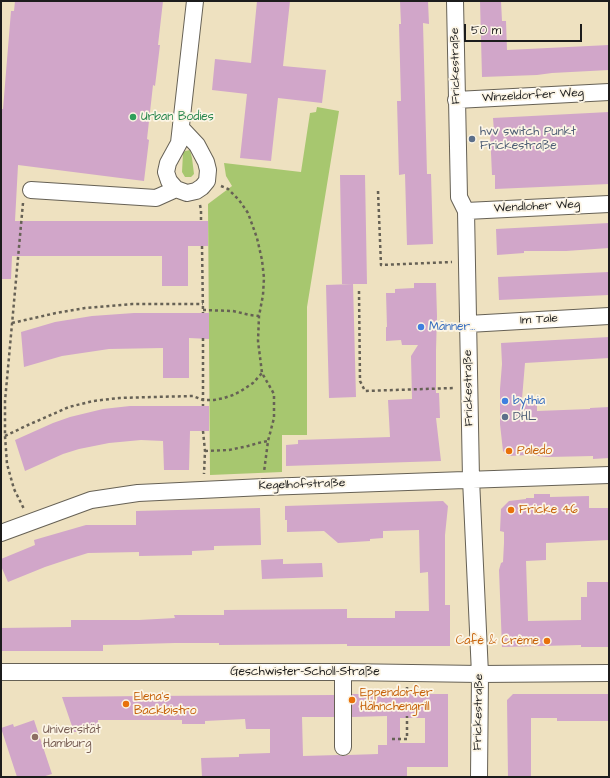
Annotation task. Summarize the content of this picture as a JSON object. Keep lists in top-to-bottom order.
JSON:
{
  "streets": {
    "street": [
      "Frickestraße",
      "Winzeldorfer Weg",
      "Wendloher Weg",
      "Im Tale",
      "Kegelhofstraße",
      "Geschwister-Scholl-Straße"
    ]
  },
  "crossings": [
    ["Frickestraße", "Winzeldorfer Weg"],
    ["Frickestraße", "Wendloher Weg"],
    ["Frickestraße", "Im Tale"],
    ["Frickestraße", "Kegelhofstraße"],
    ["Frickestraße", "Geschwister-Scholl-Straße"]
  ],
  "places": [
    "Urban Bodies",
    "hvv switch Punkt Frickestraße",
    "Männer...",
    "bythia",
    "DHL",
    "Paledo",
    "Fricke 46",
    "Cafè & Crème",
    "Eppendorfer Hähnchengrill",
    "Elena's Backbistro",
    "Universität Hamburg"
  ],
  "scale_bar": "50 m"
}
